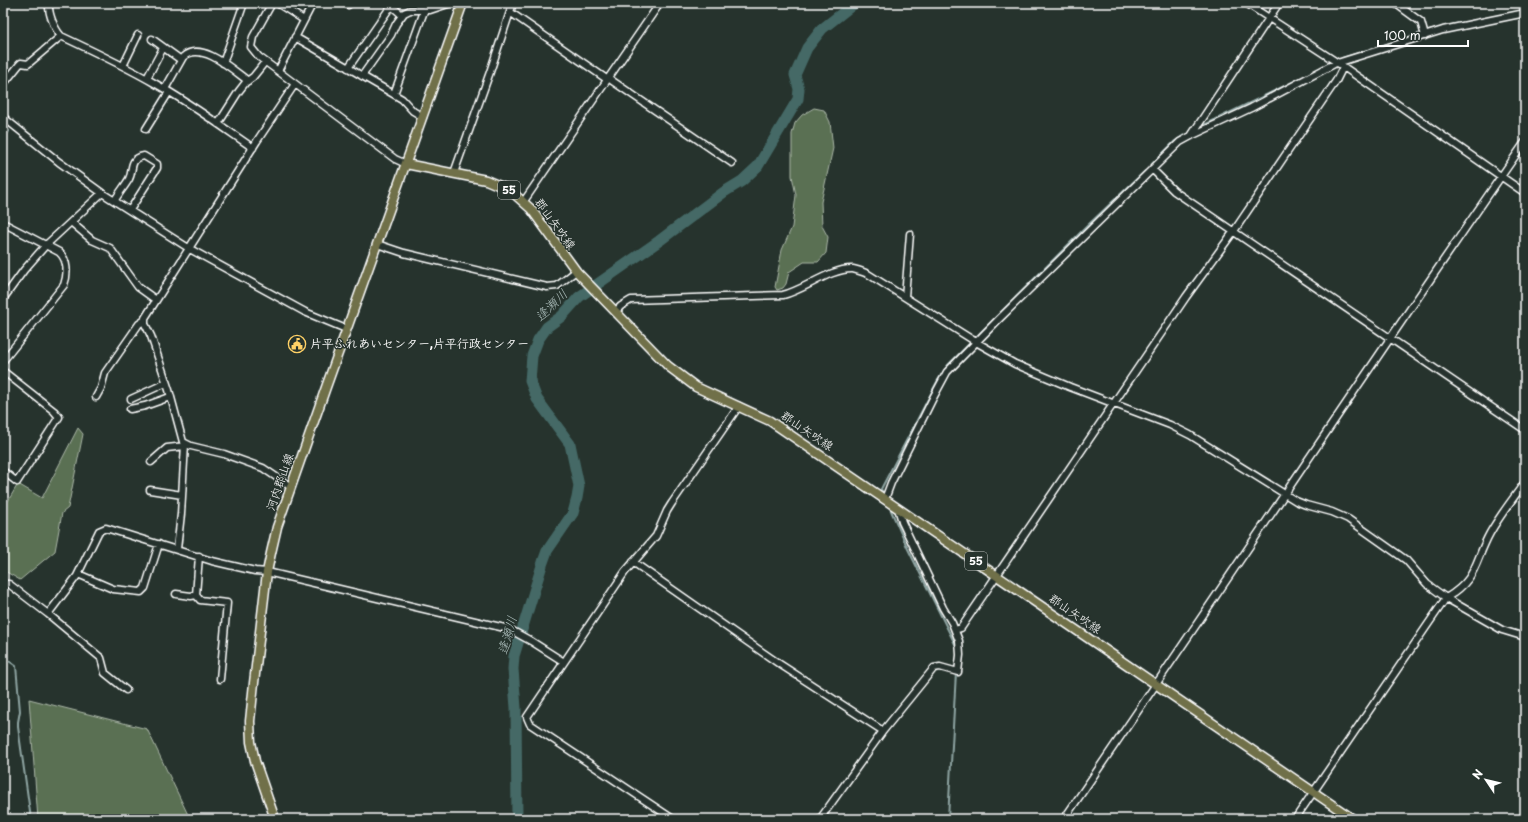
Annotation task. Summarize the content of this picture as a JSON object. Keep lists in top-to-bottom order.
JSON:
{
  "streets": {
    "main road": ["55", "郡山矢吹線", "河内郡山線"]
  },
  "crossings": [
    ["郡山矢吹線", "河内郡山線"]
  ],
  "water": ["逢瀬川"],
  "places": {
    "public building": ["片平ふれあいセンター,片平行政センター"]
  },
  "scale_bar": "100 m",
  "north": "top left"
}
